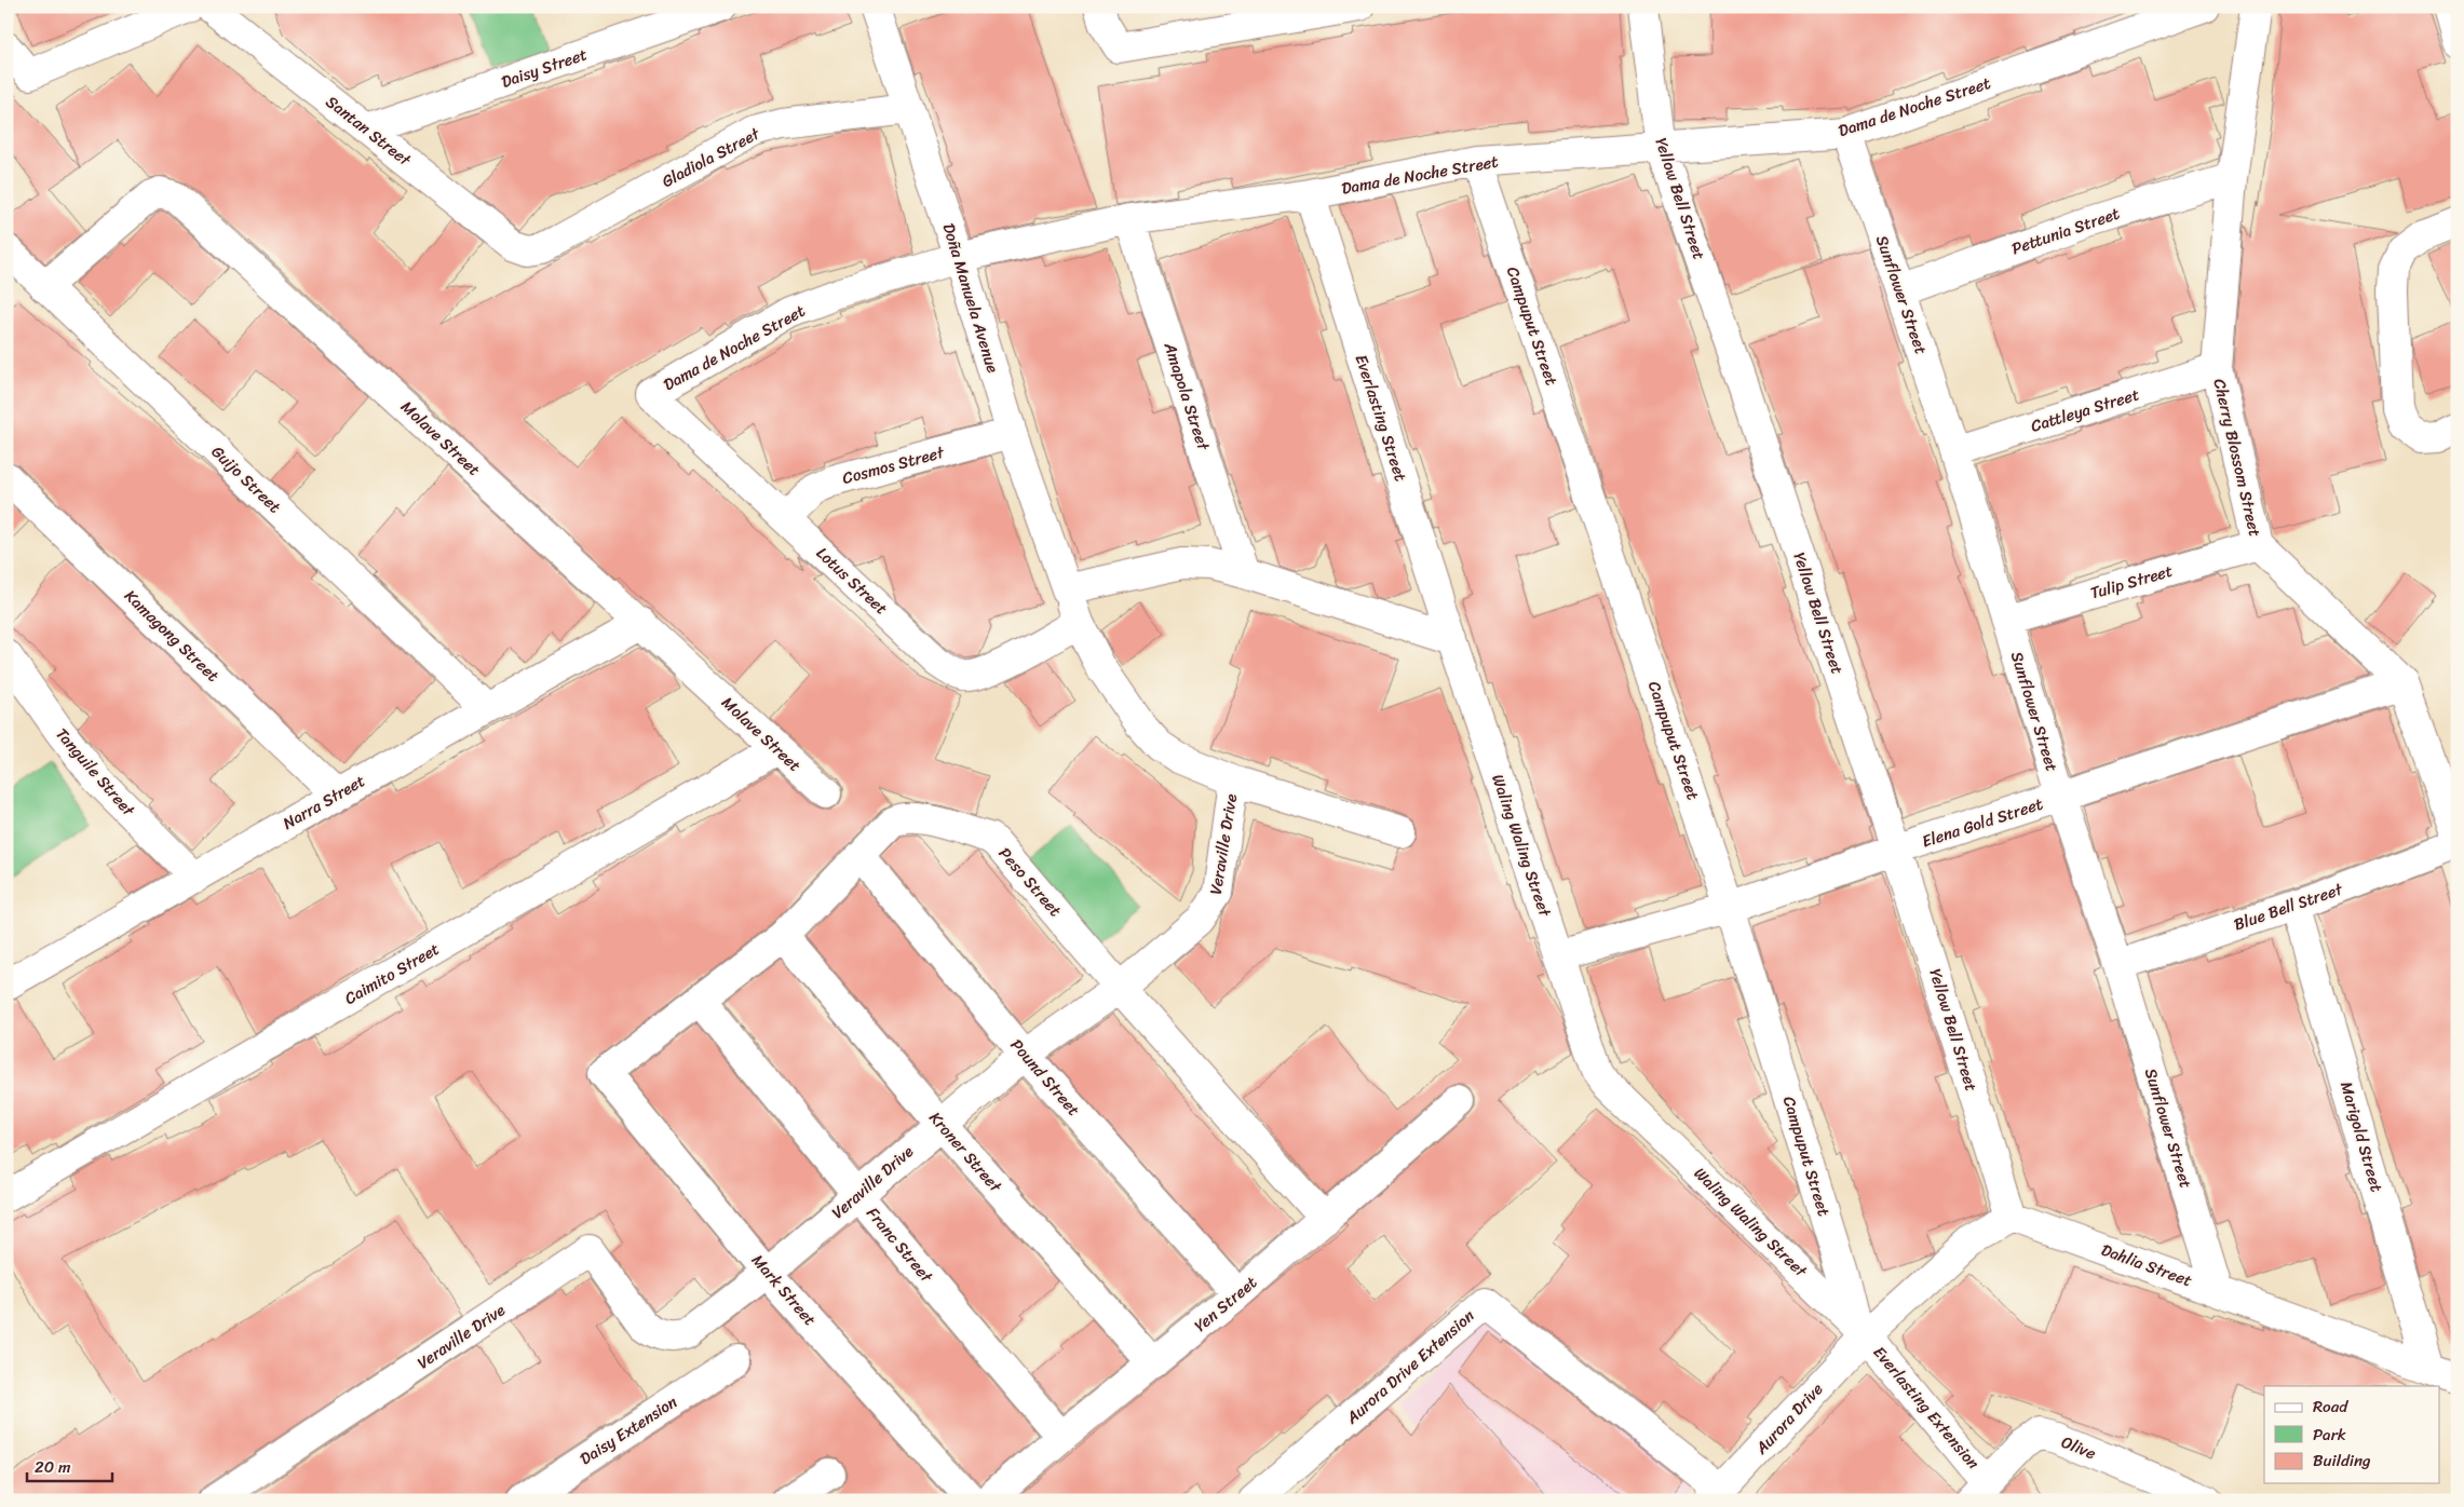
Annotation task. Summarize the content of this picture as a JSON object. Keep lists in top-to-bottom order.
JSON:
{
  "streets": {
    "street": [
      "Daisy Street",
      "Dama de Noche Street",
      "Santan Street",
      "Gladiola Street",
      "Yellow Bell Street",
      "Pettunia Street",
      "Sunflower Street",
      "Doña Manuela Avenue",
      "Campuput Street",
      "Amapola Street",
      "Cattleya Street",
      "Everlasting Street",
      "Molave Street",
      "Cherry Blossom Street",
      "Cosmos Street",
      "Guijo Street",
      "Lotus Street",
      "Tulip Street",
      "Kamagong Street",
      "Tanguile Street",
      "Narra Street",
      "Elena Gold Street",
      "Veraville Drive",
      "Waling Waling Street",
      "Peso Street",
      "Blue Bell Street",
      "Caimito Street",
      "Pound Street",
      "Marigold Street",
      "Kroner Street",
      "Franc Street",
      "Dahlia Street",
      "Mark Street",
      "Yen Street",
      "Aurora Drive Extension",
      "Everlasting Extension",
      "Aurora Drive",
      "Daisy Extension",
      "Olive"
    ]
  },
  "crossings": [
    ["Daisy Street", "Santan Street"],
    ["Dama de Noche Street", "Yellow Bell Street"],
    ["Dama de Noche Street", "Sunflower Street"],
    ["Dama de Noche Street", "Doña Manuela Avenue"],
    ["Dama de Noche Street", "Campuput Street"],
    ["Dama de Noche Street", "Amapola Street"],
    ["Dama de Noche Street", "Everlasting Street"],
    ["Dama de Noche Street", "Lotus Street"],
    ["Santan Street", "Gladiola Street"],
    ["Gladiola Street", "Doña Manuela Avenue"],
    ["Yellow Bell Street", "Elena Gold Street"],
    ["Yellow Bell Street", "Dahlia Street"],
    ["Pettunia Street", "Sunflower Street"],
    ["Pettunia Street", "Cherry Blossom Street"],
    ["Sunflower Street", "Cattleya Street"],
    ["Sunflower Street", "Tulip Street"],
    ["Sunflower Street", "Elena Gold Street"],
    ["Sunflower Street", "Blue Bell Street"],
    ["Sunflower Street", "Dahlia Street"],
    ["Doña Manuela Avenue", "Cosmos Street"],
    ["Doña Manuela Avenue", "Veraville Drive"],
    ["Campuput Street", "Elena Gold Street"],
    ["Campuput Street", "Waling Waling Street"],
    ["Campuput Street", "Everlasting Extension"],
    ["Campuput Street", "Aurora Drive"],
    ["Cattleya Street", "Cherry Blossom Street"],
    ["Everlasting Street", "Waling Waling Street"],
    ["Molave Street", "Guijo Street"],
    ["Molave Street", "Narra Street"],
    ["Molave Street", "Caimito Street"],
    ["Cherry Blossom Street", "Tulip Street"],
    ["Cherry Blossom Street", "Elena Gold Street"],
    ["Cosmos Street", "Lotus Street"],
    ["Guijo Street", "Narra Street"],
    ["Lotus Street", "Veraville Drive"],
    ["Kamagong Street", "Narra Street"],
    ["Tanguile Street", "Narra Street"],
    ["Elena Gold Street", "Waling Waling Street"],
    ["Veraville Drive", "Peso Street"],
    ["Veraville Drive", "Pound Street"],
    ["Veraville Drive", "Kroner Street"],
    ["Veraville Drive", "Franc Street"],
    ["Veraville Drive", "Mark Street"],
    ["Waling Waling Street", "Everlasting Extension"],
    ["Waling Waling Street", "Aurora Drive"],
    ["Peso Street", "Pound Street"],
    ["Peso Street", "Kroner Street"],
    ["Peso Street", "Franc Street"],
    ["Peso Street", "Mark Street"],
    ["Peso Street", "Yen Street"],
    ["Blue Bell Street", "Marigold Street"],
    ["Pound Street", "Yen Street"],
    ["Marigold Street", "Dahlia Street"],
    ["Kroner Street", "Yen Street"],
    ["Franc Street", "Yen Street"],
    ["Aurora Drive Extension", "Aurora Drive"],
    ["Everlasting Extension", "Aurora Drive"],
    ["Everlasting Extension", "Olive"]
  ],
  "legend": ["Road", "Park", "Building"],
  "scale_bar": "20 m"
}
